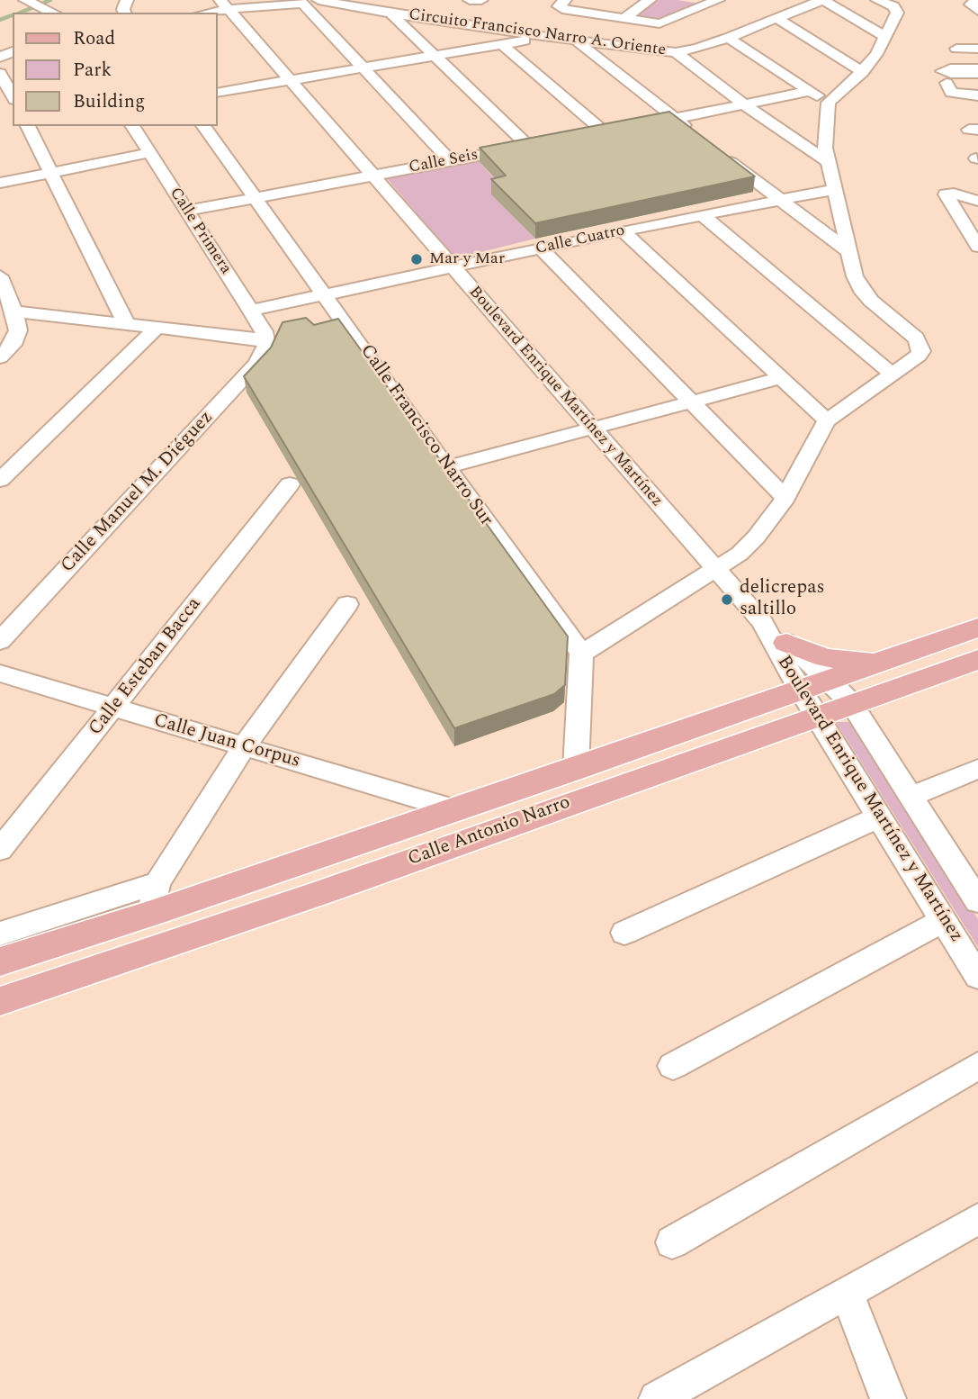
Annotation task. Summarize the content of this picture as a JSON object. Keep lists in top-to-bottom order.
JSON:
{
  "streets": {
    "main road": ["Calle Antonio Narro"],
    "street": [
      "Circuito Francisco Narro A. Oriente",
      "Calle Seis",
      "Calle Primera",
      "Calle Cuatro",
      "Boulevard Enrique Martínez y Martínez",
      "Calle Francisco Narro Sur",
      "Calle Manuel M. Diéguez",
      "Calle Esteban Bacca",
      "Calle Juan Corpus"
    ]
  },
  "crossings": [
    ["Calle Seis", "Calle Primera"],
    ["Calle Seis", "Boulevard Enrique Martínez y Martínez"],
    ["Calle Seis", "Calle Francisco Narro Sur"],
    ["Calle Primera", "Calle Cuatro"],
    ["Calle Primera", "Calle Manuel M. Diéguez"],
    ["Calle Cuatro", "Boulevard Enrique Martínez y Martínez"],
    ["Calle Cuatro", "Calle Francisco Narro Sur"],
    ["Boulevard Enrique Martínez y Martínez", "Calle Antonio Narro"],
    ["Calle Esteban Bacca", "Calle Juan Corpus"],
    ["Calle Juan Corpus", "Calle Antonio Narro"]
  ],
  "places": ["Mar y Mar", "delicrepas saltillo"],
  "legend": ["Road", "Park", "Building"]
}
